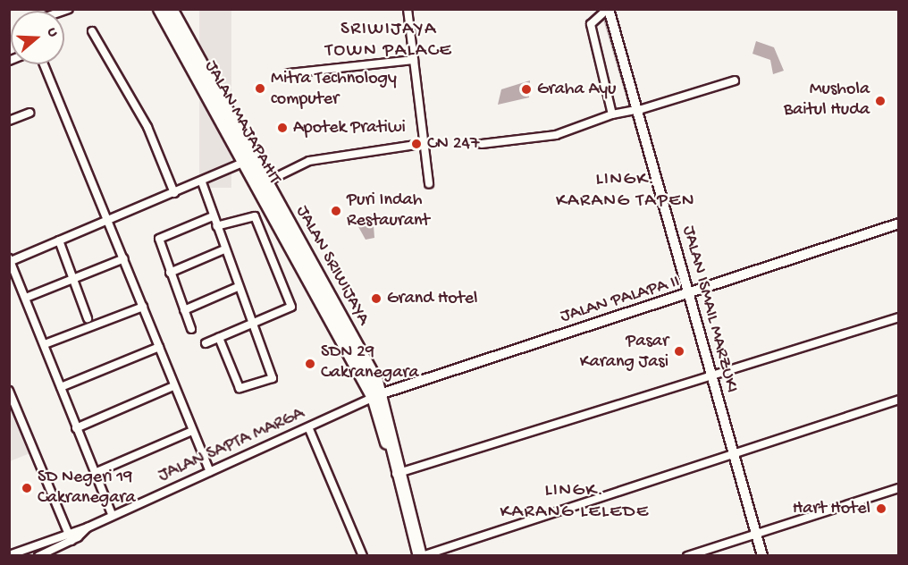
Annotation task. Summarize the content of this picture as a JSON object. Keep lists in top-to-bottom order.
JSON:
{
  "streets": {
    "main road": ["JALAN MAJAPAHIT", "JALAN SRIWIJAYA"],
    "street": ["JALAN PALAPA II", "JALAN ISMAIL MARZUKI", "JALAN SAPTA MARGA"]
  },
  "crossings": [
    ["JALAN MAJAPAHIT", "JALAN SRIWIJAYA"],
    ["JALAN MAJAPAHIT", "JALAN PALAPA II"],
    ["JALAN MAJAPAHIT", "JALAN SAPTA MARGA"],
    ["JALAN SRIWIJAYA", "JALAN PALAPA II"],
    ["JALAN SRIWIJAYA", "JALAN SAPTA MARGA"],
    ["JALAN PALAPA II", "JALAN ISMAIL MARZUKI"],
    ["JALAN PALAPA II", "JALAN SAPTA MARGA"]
  ],
  "districts": ["SRIWIJAYA TOWN PALACE", "LINGK. KARANG TAPEN", "LINGK. KARANG LELEDE"],
  "places": [
    "Mitra Technology computer",
    "Graha Ayu",
    "Mushola Baitul Huda",
    "Apotek Pratiwi",
    "CN 247",
    "Puri Indah Restaurant",
    "Grand Hotel",
    "Pasar Karang Jasi",
    "SDN 29 Cakranegara",
    "SD Negeri 19 Cakranegara",
    "Hart Hotel"
  ],
  "north": "right"
}
